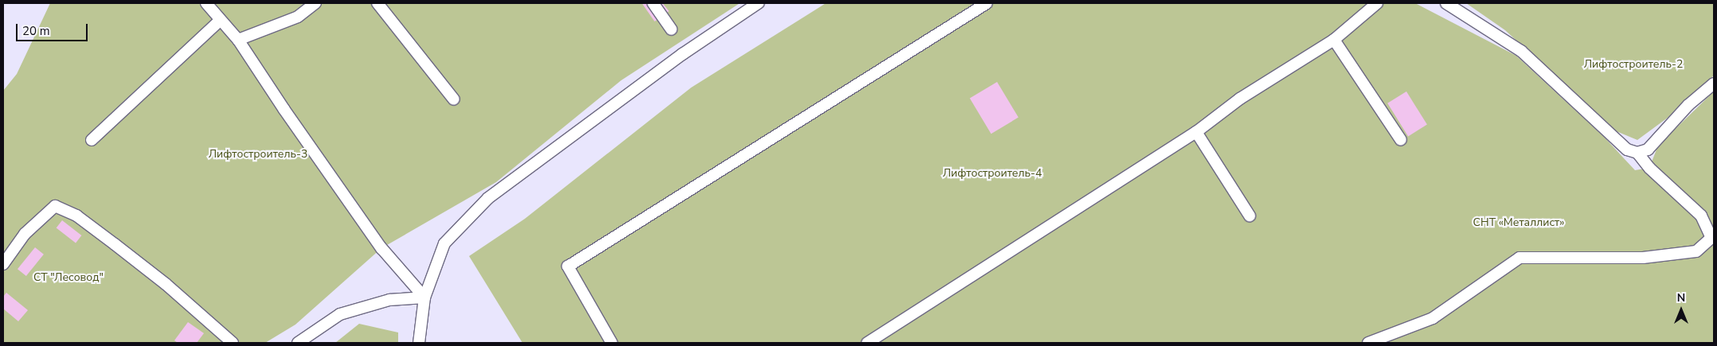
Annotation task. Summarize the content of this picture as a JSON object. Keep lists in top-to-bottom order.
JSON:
{
  "parks": [
    "Лифтостроитель-2",
    "Лифтостроитель-3",
    "Лифтостроитель-4",
    "СНТ «Металлист»",
    "СТ \"Лесовод\""
  ],
  "scale_bar": "20 m",
  "north": "top"
}
